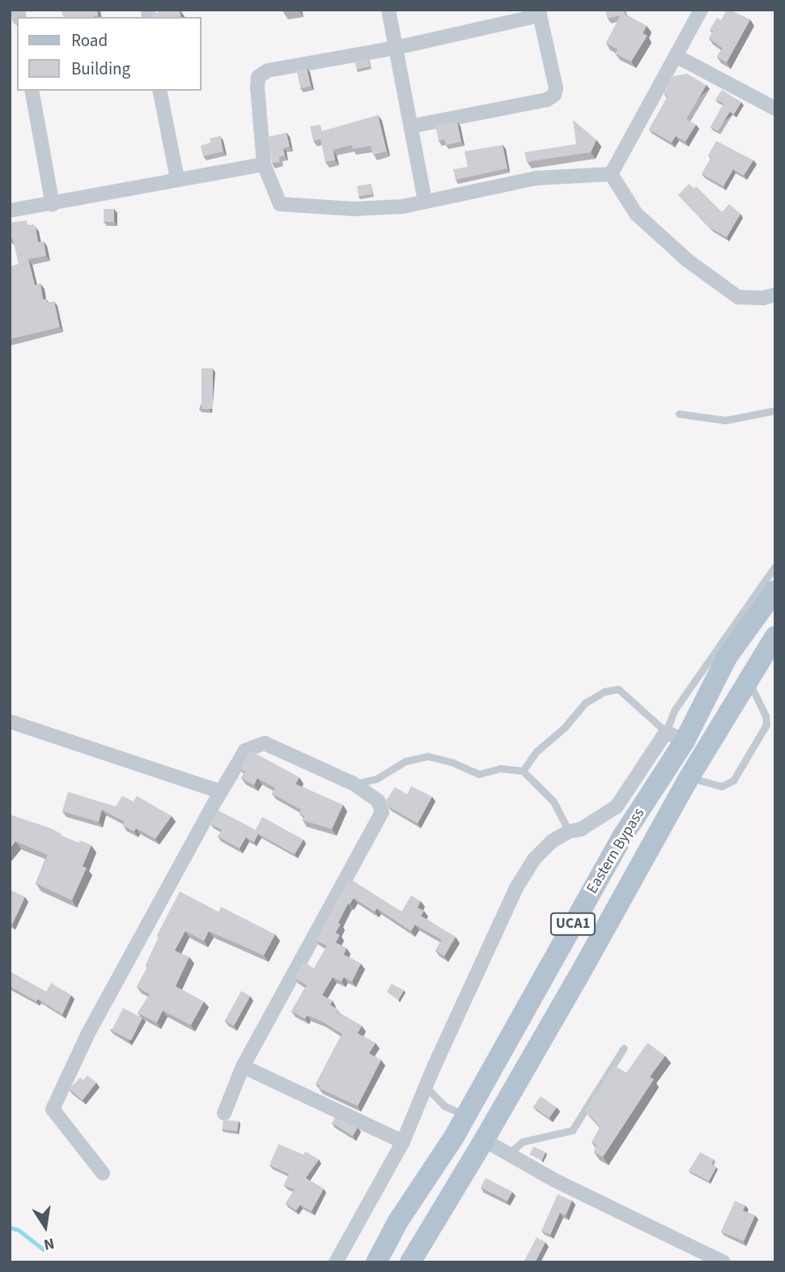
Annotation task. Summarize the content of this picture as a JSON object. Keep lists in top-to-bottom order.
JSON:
{
  "streets": {
    "main road": ["Eastern Bypass", "UCA1"]
  },
  "legend": ["Road", "Building"],
  "north": "bottom"
}
